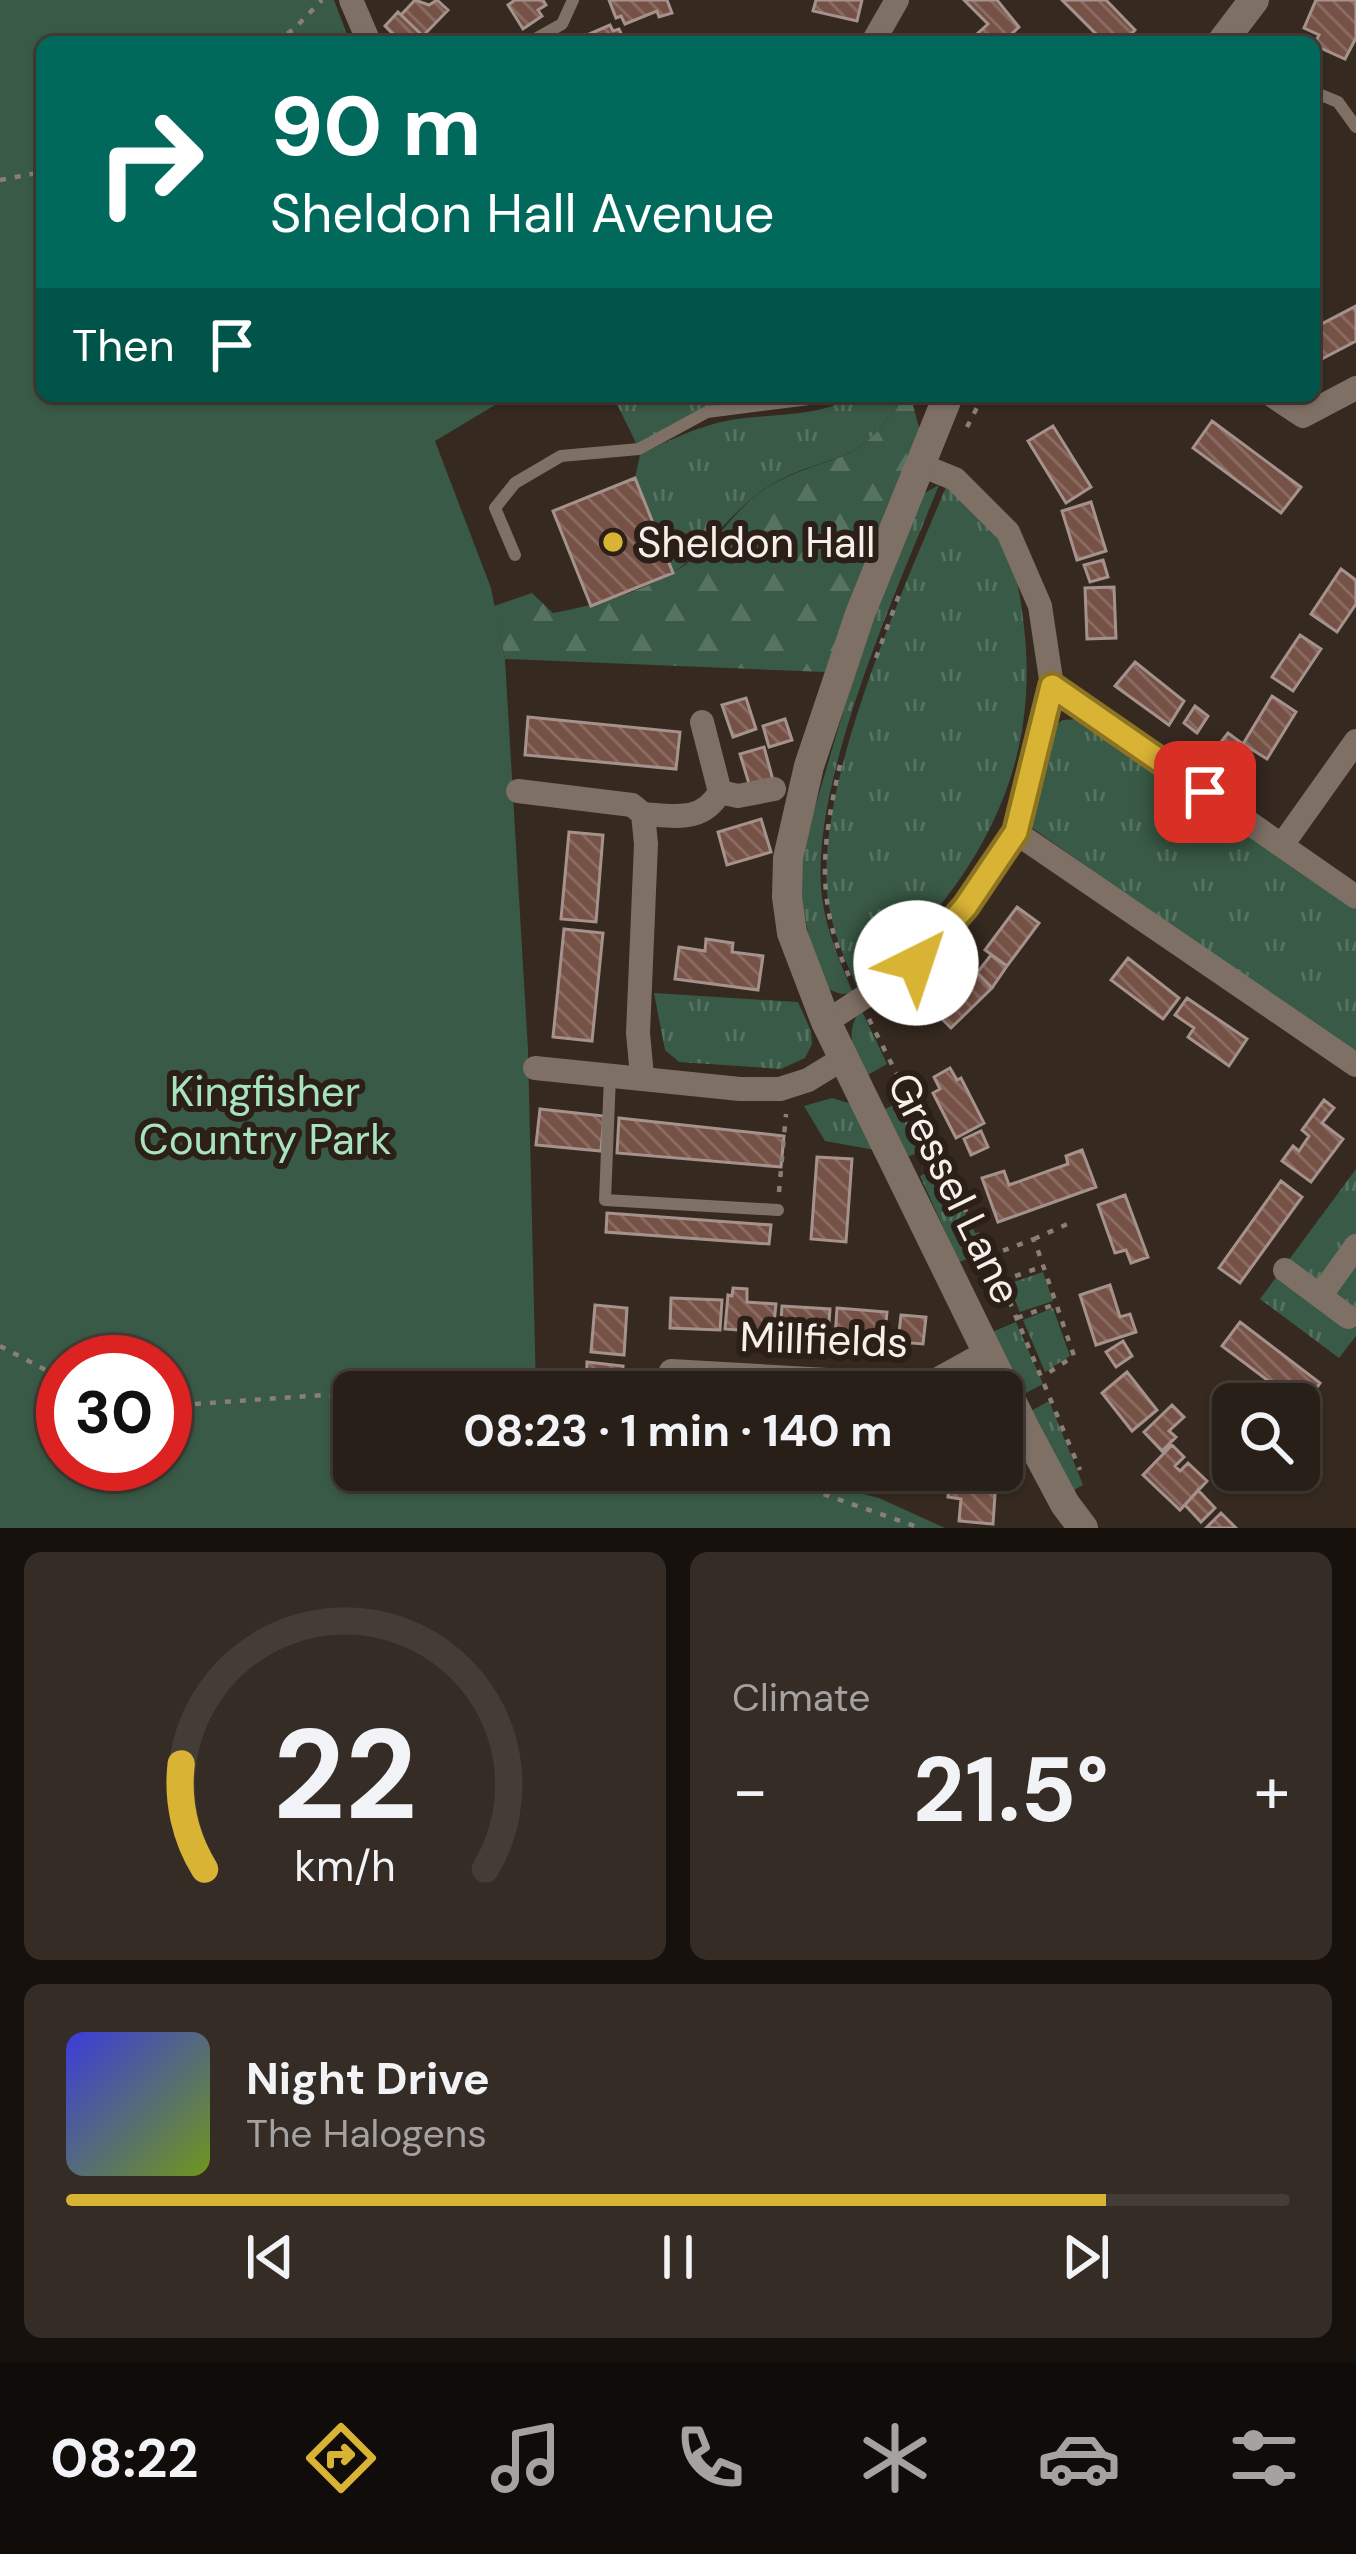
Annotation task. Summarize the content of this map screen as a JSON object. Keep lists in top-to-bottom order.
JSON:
{
  "streets": {
    "street": ["Gressel Lane", "Millfields"]
  },
  "crossings": [
    ["Gressel Lane", "Millfields"]
  ],
  "parks": ["Kingfisher Country Park"],
  "places": ["Sheldon Hall"],
  "page": {
    "turn": ["90 m", "Sheldon Hall Avenue"],
    "then": "Then",
    "limit": "30",
    "trip": "08:23 · 1 min · 140 m",
    "tile": "Climate",
    "heat": ["−", "21.5°", "+"],
    "song": ["Night Drive", "The Halogens"],
    "tabs": "08:22",
    "gauge": ["22", "km/h"]
  }
}
